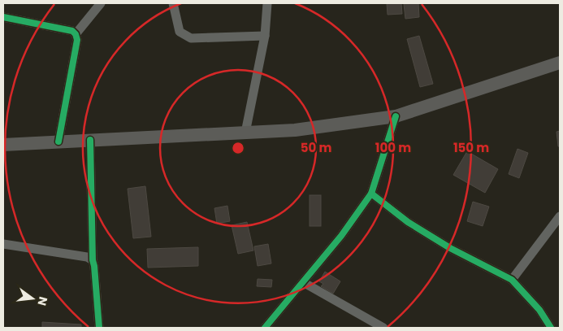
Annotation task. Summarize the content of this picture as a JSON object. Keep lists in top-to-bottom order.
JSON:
{
  "north": "right",
  "rings": ["50 m", "100 m", "150 m"]
}
